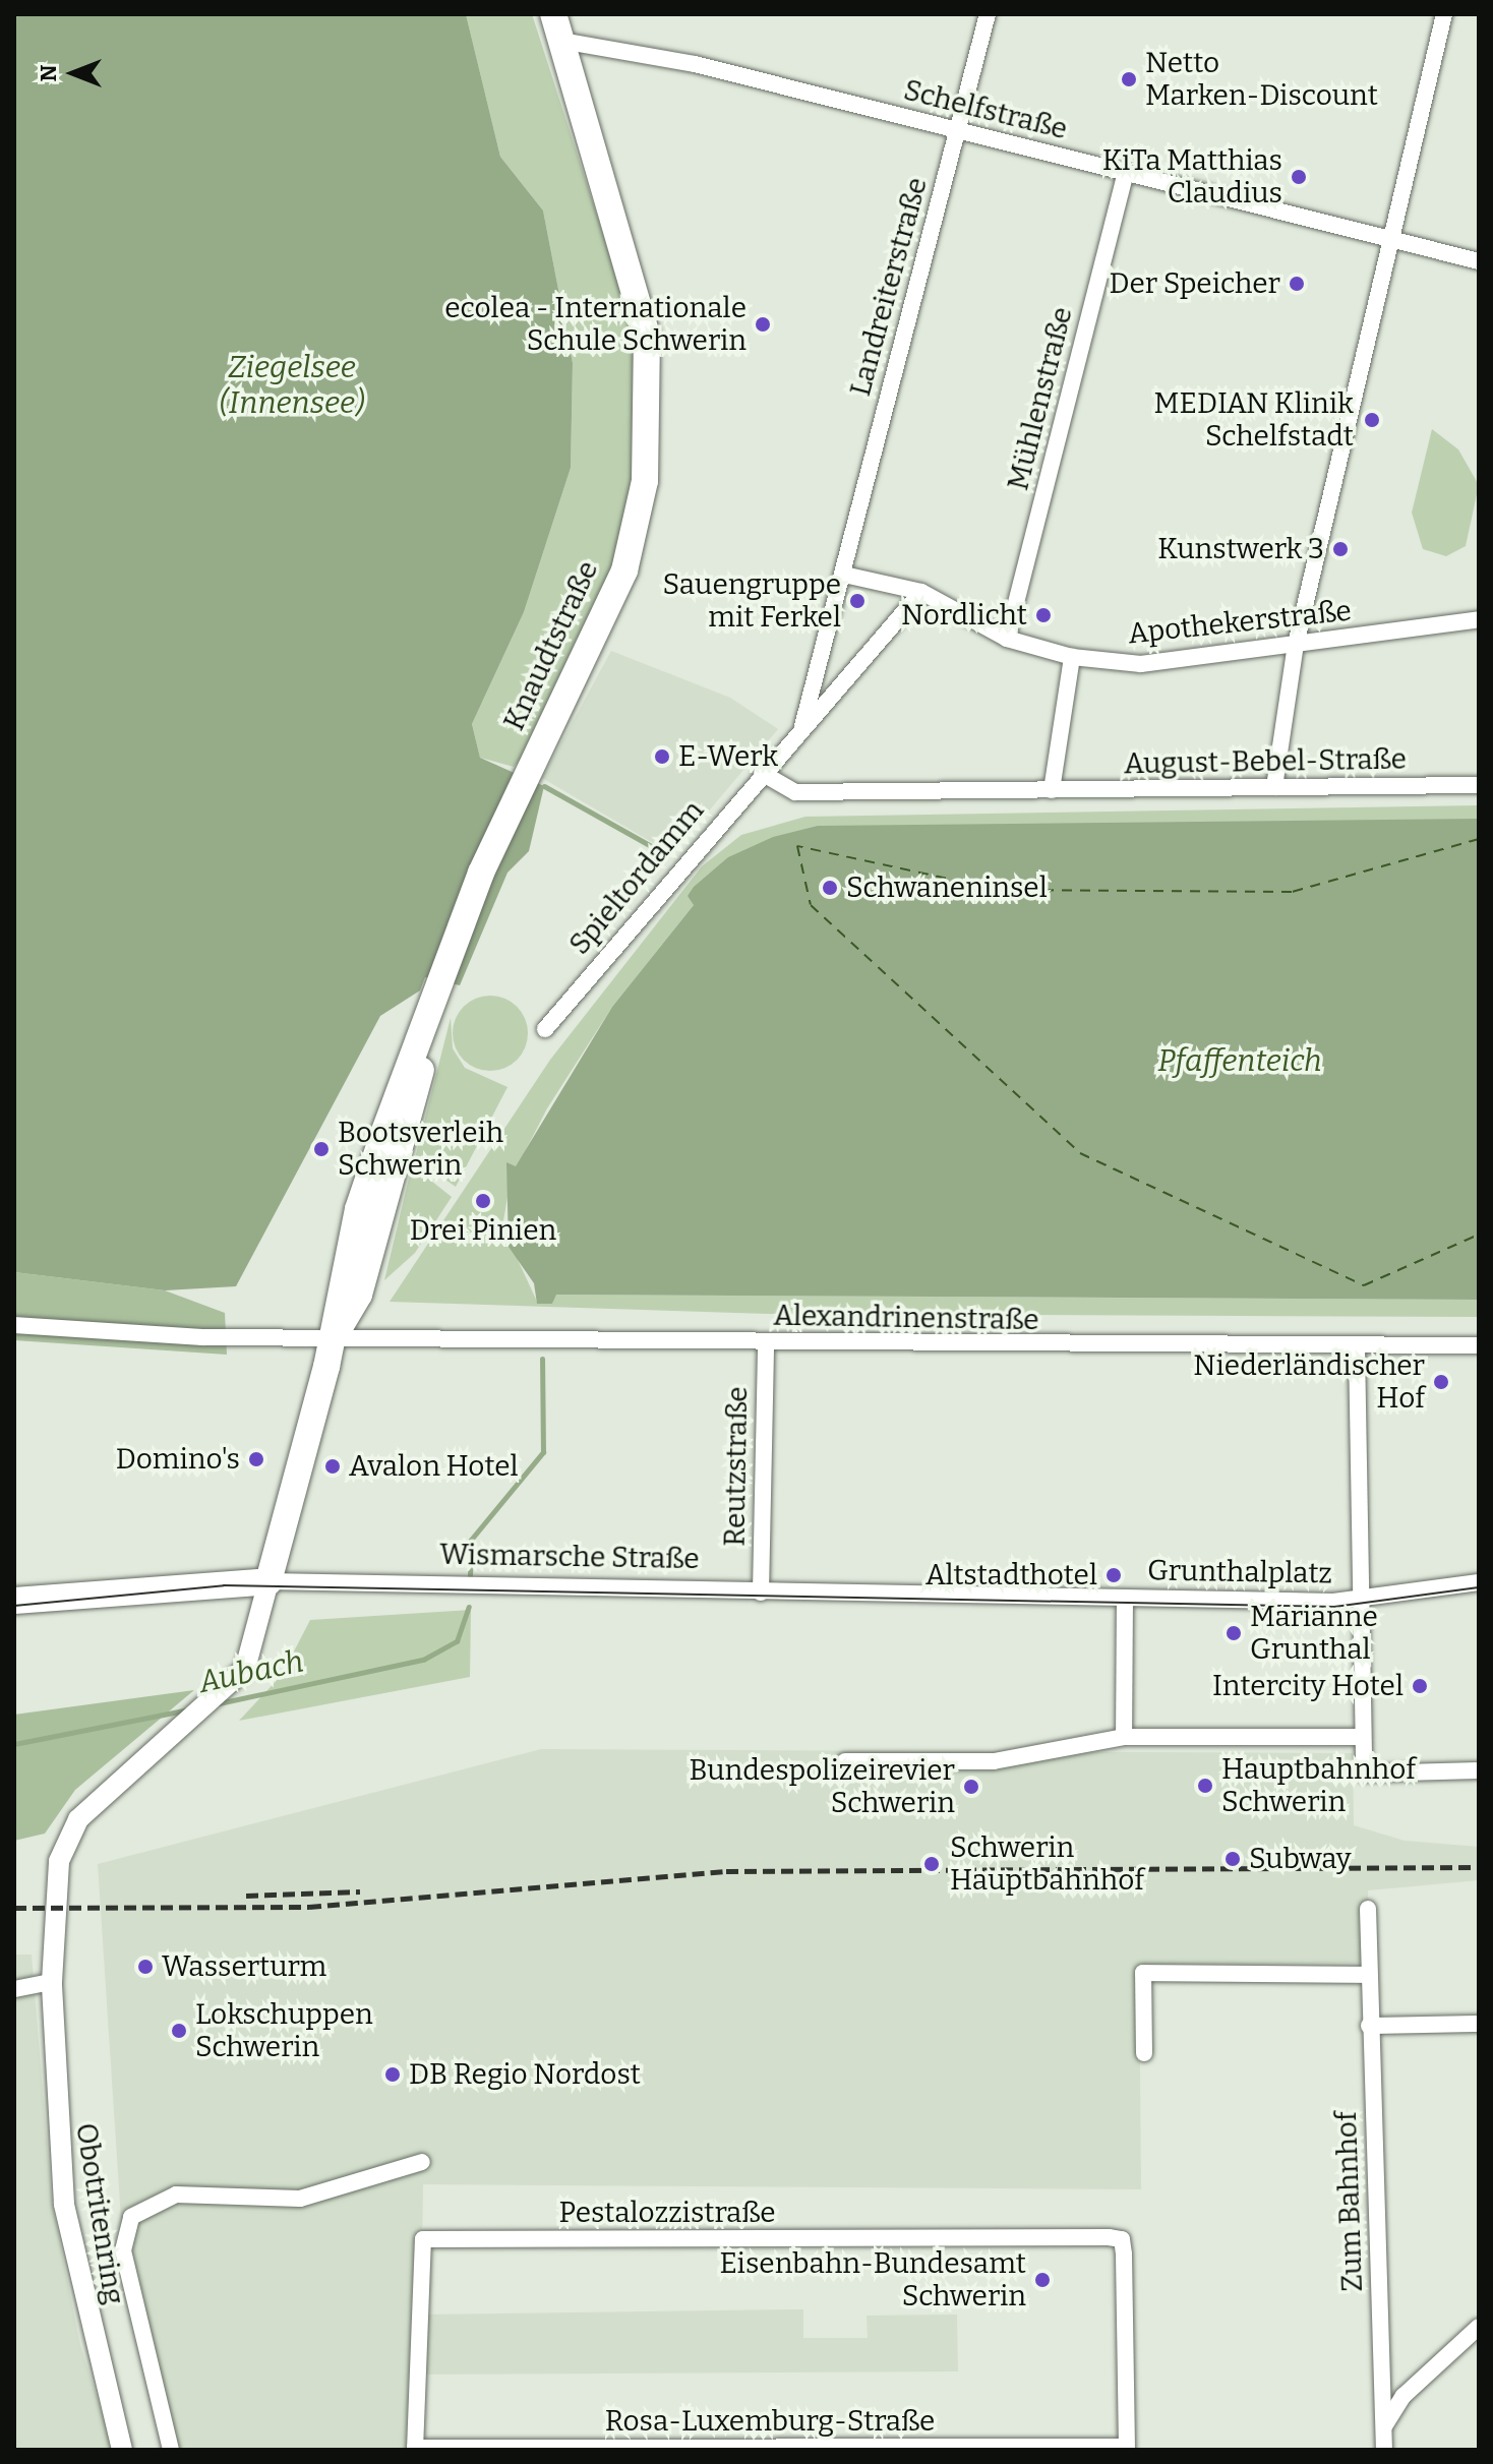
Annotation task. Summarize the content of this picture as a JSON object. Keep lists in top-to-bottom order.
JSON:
{
  "streets": {
    "main road": ["Knaudtstraße", "Wismarsche Straße"],
    "street": [
      "Schelfstraße",
      "Landreiterstraße",
      "Mühlenstraße",
      "Apothekerstraße",
      "August-Bebel-Straße",
      "Spieltordamm",
      "Alexandrinenstraße",
      "Reutzstraße",
      "Grunthalplatz",
      "Zum Bahnhof",
      "Pestalozzistraße",
      "Obotritenring",
      "Rosa-Luxemburg-Straße"
    ]
  },
  "crossings": [
    ["Schelfstraße", "Landreiterstraße"],
    ["Schelfstraße", "Mühlenstraße"],
    ["Schelfstraße", "Knaudtstraße"],
    ["Landreiterstraße", "Apothekerstraße"],
    ["Landreiterstraße", "Spieltordamm"],
    ["Mühlenstraße", "Apothekerstraße"],
    ["Apothekerstraße", "Spieltordamm"],
    ["Knaudtstraße", "Alexandrinenstraße"],
    ["Knaudtstraße", "Wismarsche Straße"],
    ["Knaudtstraße", "Obotritenring"],
    ["August-Bebel-Straße", "Spieltordamm"],
    ["Alexandrinenstraße", "Reutzstraße"],
    ["Reutzstraße", "Wismarsche Straße"],
    ["Wismarsche Straße", "Grunthalplatz"],
    ["Wismarsche Straße", "Obotritenring"],
    ["Pestalozzistraße", "Rosa-Luxemburg-Straße"]
  ],
  "water": ["Ziegelsee (Innensee)", "Pfaffenteich", "Aubach"],
  "places": [
    "Netto Marken-Discount",
    "KiTa Matthias Claudius",
    "Der Speicher",
    "ecolea - Internationale Schule Schwerin",
    "MEDIAN Klinik Schelfstadt",
    "Kunstwerk 3",
    "Sauengruppe mit Ferkel",
    "Nordlicht",
    "E-Werk",
    "Schwaneninsel",
    "Bootsverleih Schwerin",
    "Drei Pinien",
    "Niederländischer Hof",
    "Domino's",
    "Avalon Hotel",
    "Altstadthotel",
    "Marianne Grunthal",
    "Intercity Hotel",
    "Hauptbahnhof Schwerin",
    "Bundespolizeirevier Schwerin",
    "Subway",
    "Schwerin Hauptbahnhof",
    "Wasserturm",
    "Lokschuppen Schwerin",
    "DB Regio Nordost",
    "Eisenbahn-Bundesamt Schwerin"
  ],
  "north": "left"
}
